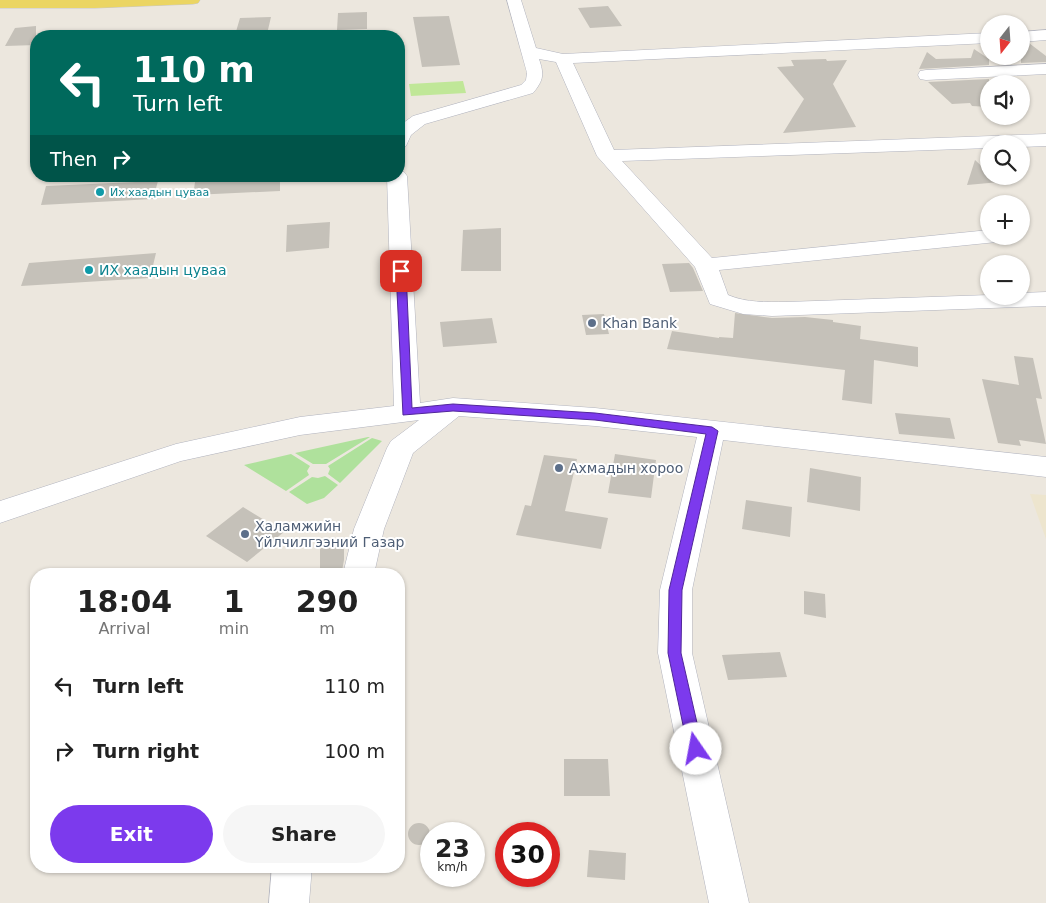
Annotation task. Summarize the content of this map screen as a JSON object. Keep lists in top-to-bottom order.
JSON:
{
  "places": [
    "Их хаадын цуваа",
    "ИХ хаадын цуваа",
    "Khan Bank",
    "Ахмадын хороо",
    "Халамжийн Үйлчилгээний Газар"
  ],
  "north": "bottom",
  "page": {
    "map_buttons": ["+", "−"],
    "turn": ["110 m", "Turn left"],
    "then": "Then",
    "eta": [
      "18:04",
      "Arrival",
      "1",
      "min",
      "290",
      "m"
    ],
    "list": [
      {
        "name": "Turn left",
        "value": "110 m"
      },
      {
        "name": "Turn right",
        "value": "100 m"
      }
    ],
    "buttons": ["Exit", "Share"],
    "speed": "23 km/h",
    "limit": "30"
  }
}
